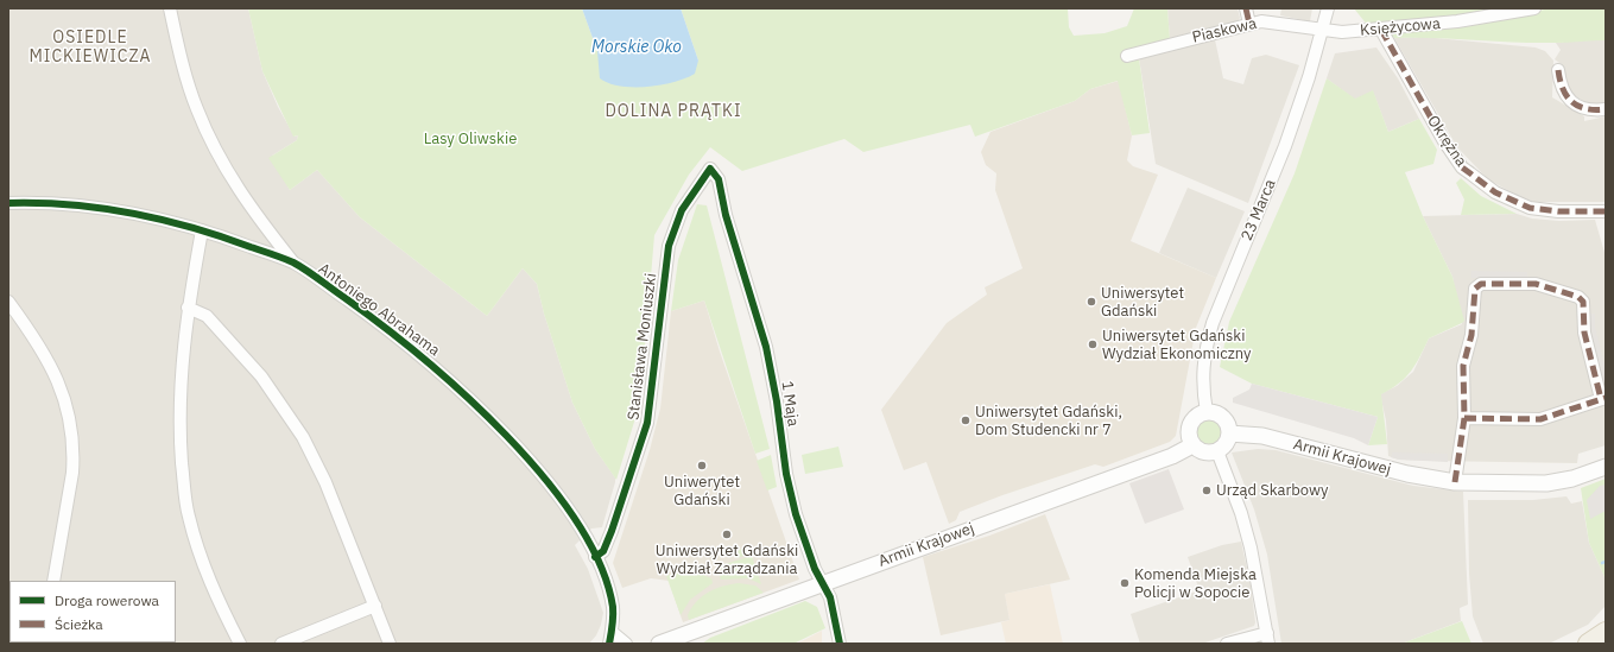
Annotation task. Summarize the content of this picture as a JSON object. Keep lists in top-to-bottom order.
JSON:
{
  "streets": {
    "street": [
      "Księżycowa",
      "Piaskowa",
      "Okrężna",
      "23 Marca",
      "Antoniego Abrahama",
      "Stanisława Moniuszki",
      "1 Maja",
      "Armii Krajowej"
    ]
  },
  "crossings": [
    ["Księżycowa", "Piaskowa"],
    ["Księżycowa", "Okrężna"],
    ["Księżycowa", "23 Marca"],
    ["Piaskowa", "23 Marca"],
    ["23 Marca", "Armii Krajowej"],
    ["Antoniego Abrahama", "Stanisława Moniuszki"],
    ["Stanisława Moniuszki", "1 Maja"],
    ["1 Maja", "Armii Krajowej"]
  ],
  "districts": ["OSIEDLE MICKIEWICZA", "DOLINA PRĄTKI"],
  "water": ["Morskie Oko"],
  "parks": ["Lasy Oliwskie"],
  "places": [
    "Uniwersytet Gdański",
    "Uniwersytet Gdański Wydział Ekonomiczny",
    "Uniwersytet Gdański, Dom Studencki nr 7",
    "Uniwerytet Gdański",
    "Urząd Skarbowy",
    "Uniwersytet Gdański Wydział Zarządzania",
    "Komenda Miejska Policji w Sopocie"
  ],
  "legend": ["Droga rowerowa", "Ścieżka"]
}
